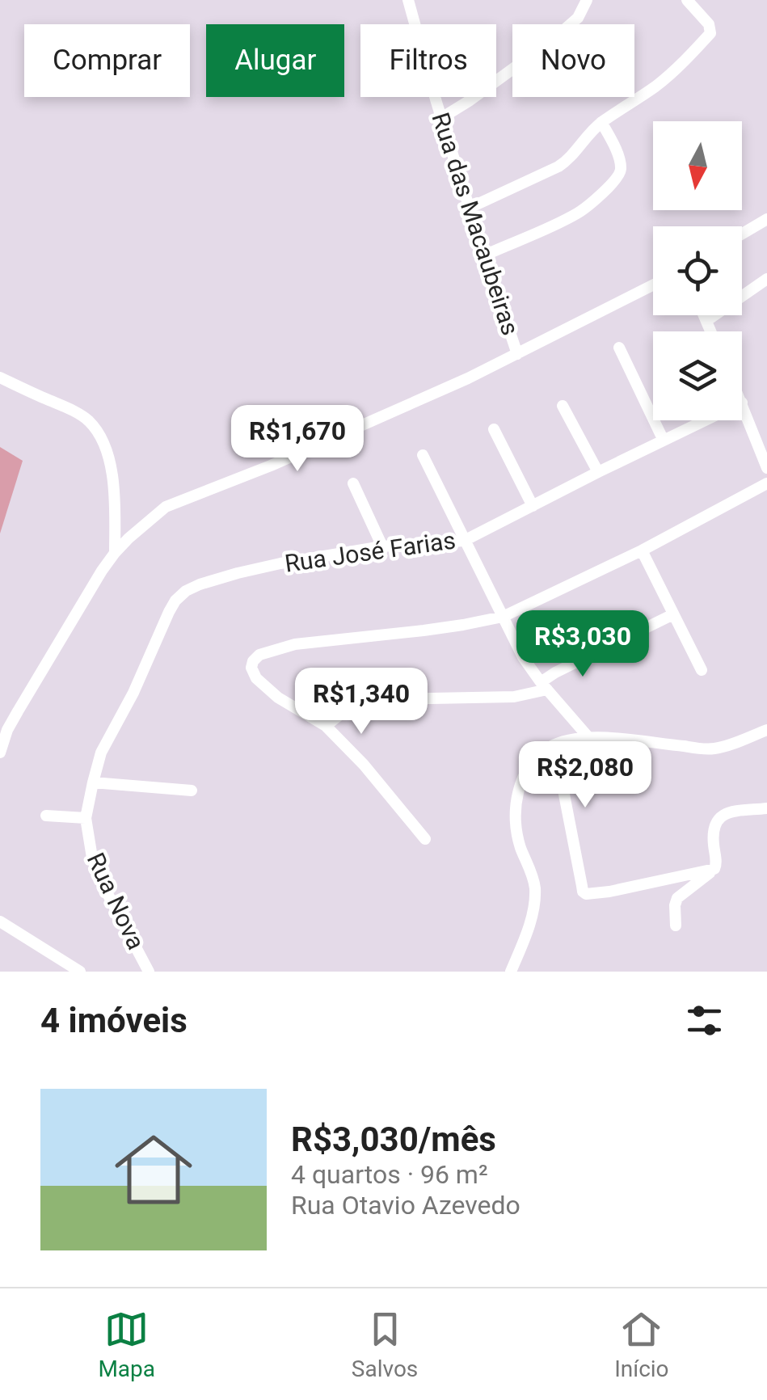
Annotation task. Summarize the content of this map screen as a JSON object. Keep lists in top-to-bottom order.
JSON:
{
  "streets": {
    "street": ["Rua das Macaubeiras", "Rua José Farias", "Rua Nova"]
  },
  "crossings": [
    ["Rua José Farias", "Rua Nova"]
  ],
  "north": "bottom",
  "page": {
    "chip": [
      "Comprar",
      "Alugar",
      "Filtros",
      "Novo"
    ],
    "price": [
      "R$1,670",
      "R$3,030",
      "R$1,340",
      "R$2,080"
    ],
    "heading": "4 imóveis",
    "list": [
      {
        "name": "R$3,030/mês",
        "note": "4 quartos · 96 m² · Rua Otavio Azevedo"
      }
    ],
    "tabs": ["Mapa", "Salvos", "Início"]
  }
}
